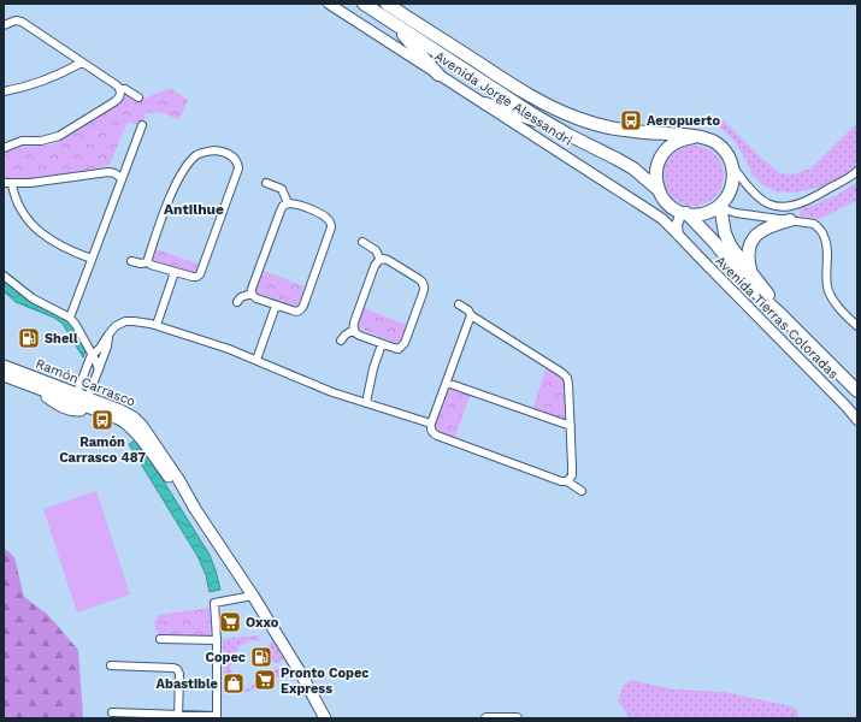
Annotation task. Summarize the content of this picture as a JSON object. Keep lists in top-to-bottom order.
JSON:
{
  "streets": {
    "highway": ["Avenida Jorge Alessandri"],
    "main road": ["Ramón Carrasco"],
    "street": ["Avenida Tierras Coloradas"]
  },
  "crossings": [
    ["Avenida Jorge Alessandri", "Avenida Tierras Coloradas"]
  ],
  "districts": ["Antilhue"],
  "places": {
    "bus stop": ["Aeropuerto", "Ramón Carrasco 487"],
    "fuel station": ["Shell", "Copec"],
    "supermarket": ["Oxxo", "Pronto Copec Express"],
    "shop": ["Abastible"]
  }
}
